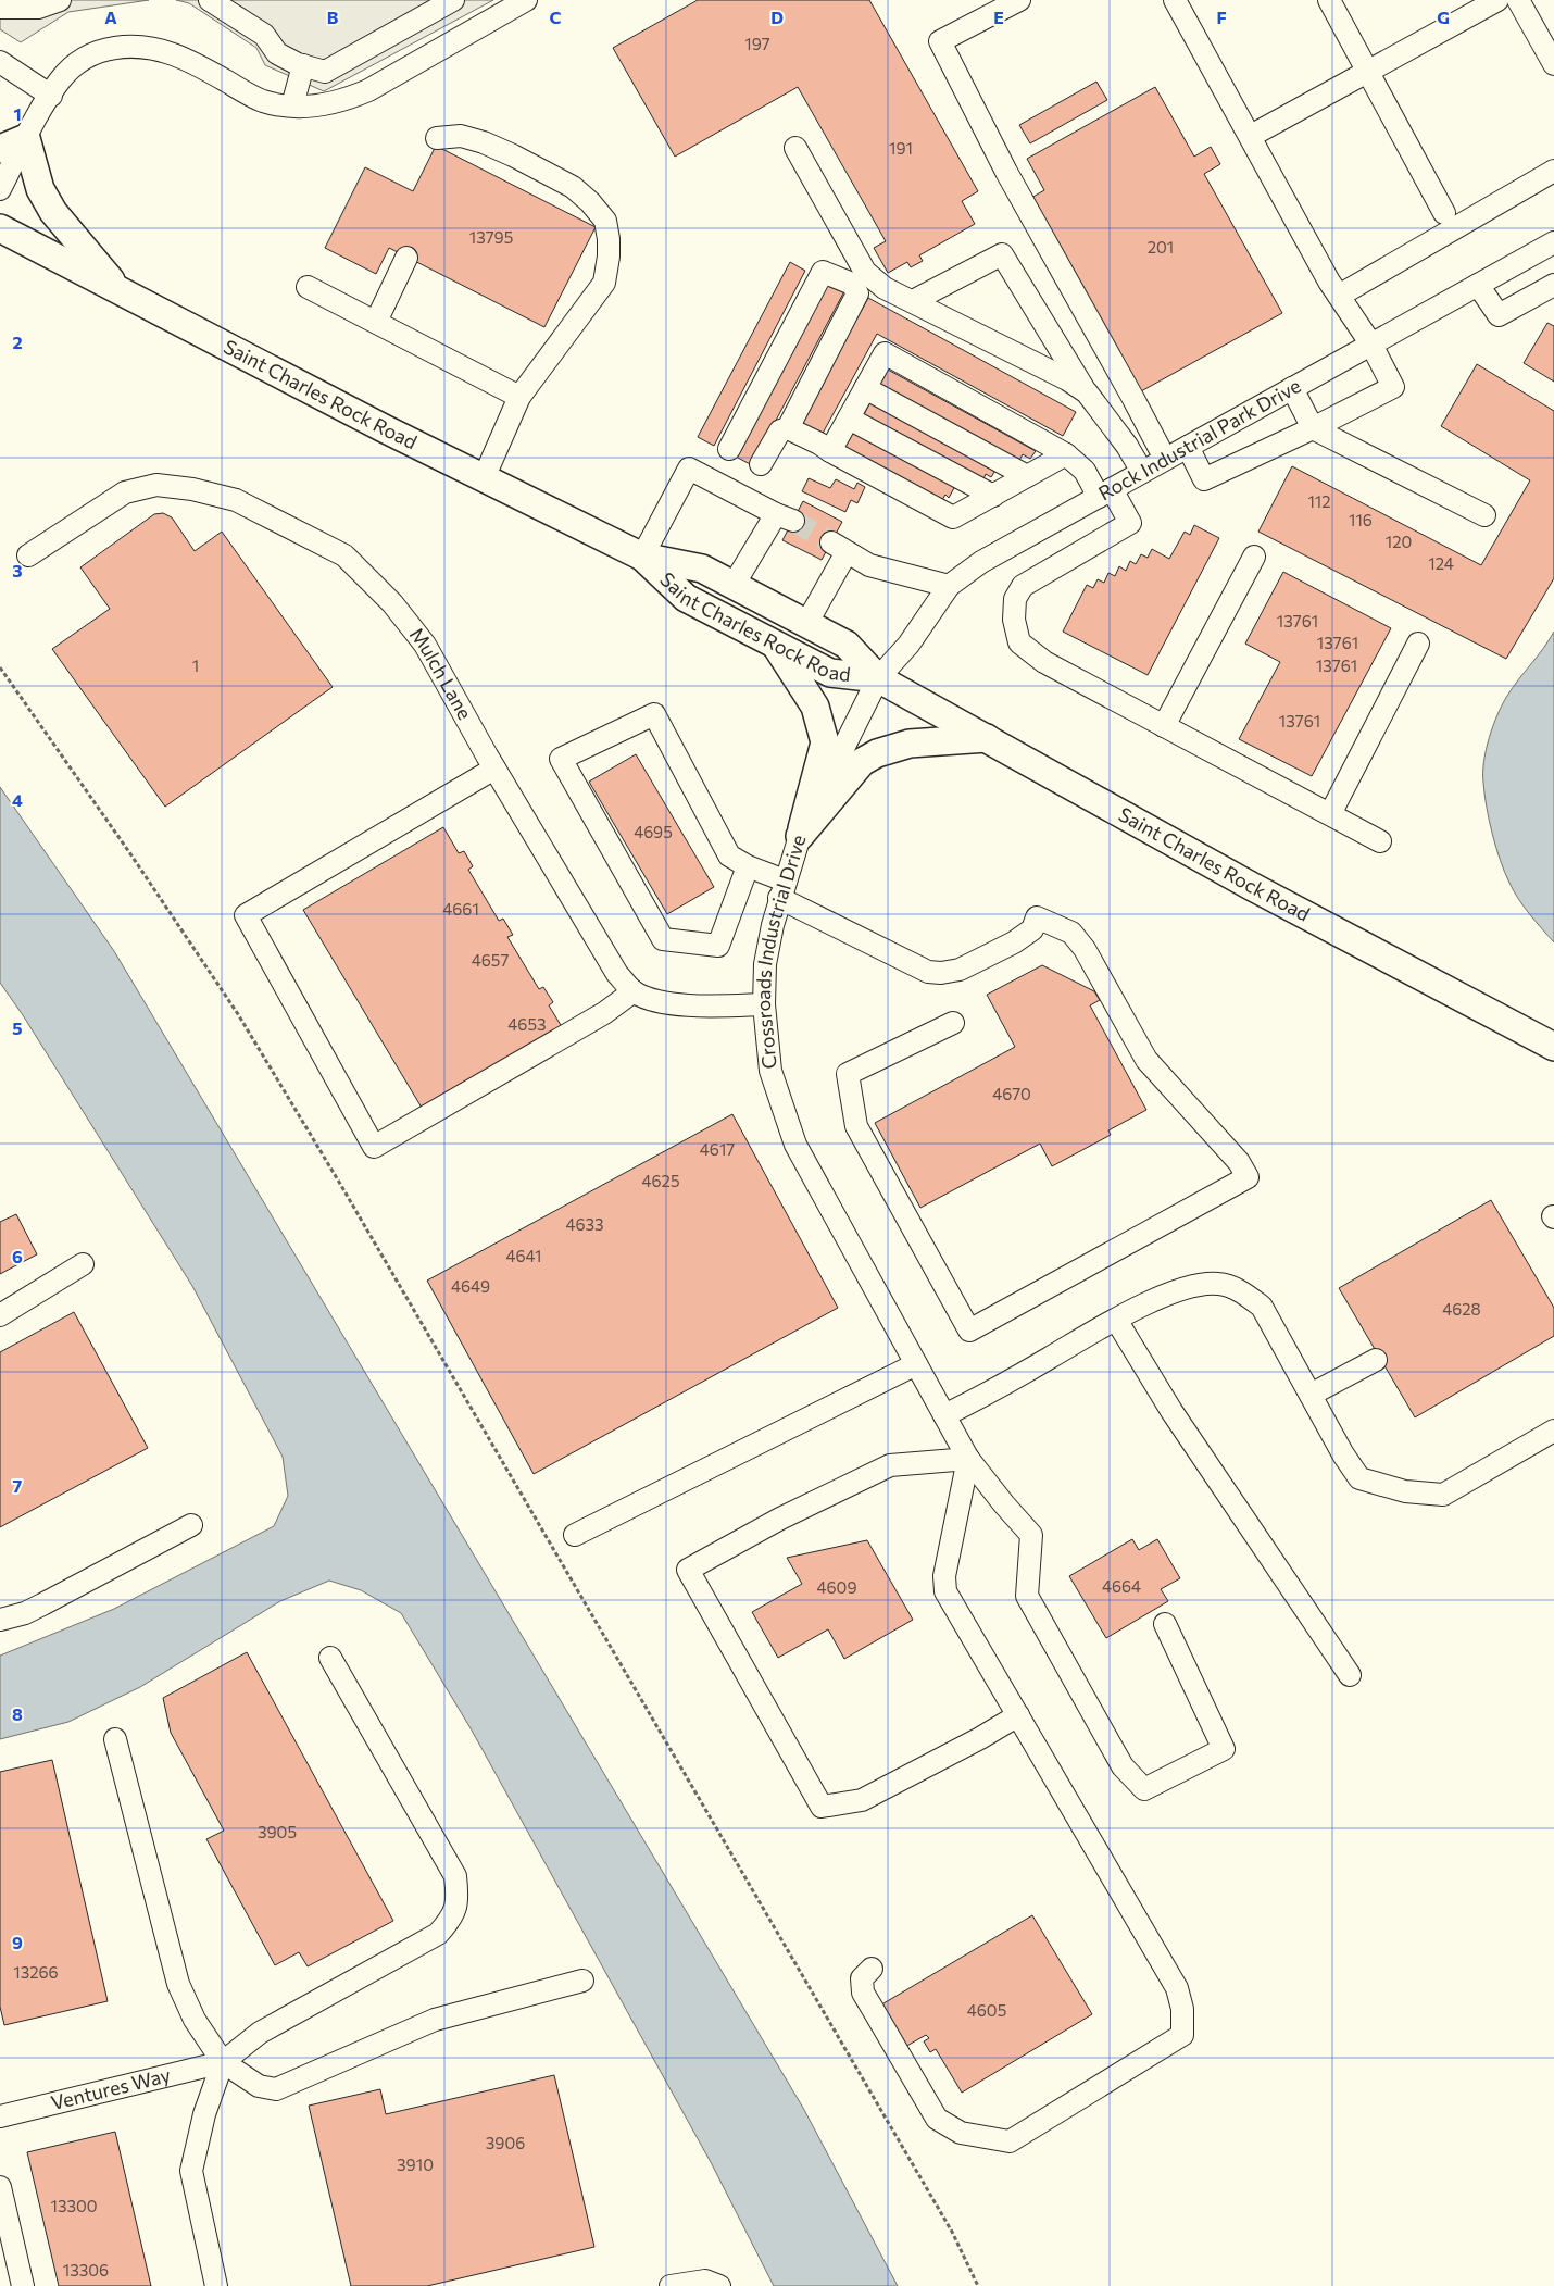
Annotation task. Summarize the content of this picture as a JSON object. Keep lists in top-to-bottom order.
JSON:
{
  "streets": {
    "main road": ["Saint Charles Rock Road"],
    "street": [
      "Rock Industrial Park Drive",
      "Mulch Lane",
      "Crossroads Industrial Drive",
      "Ventures Way"
    ]
  },
  "crossings": [
    ["Saint Charles Rock Road", "Rock Industrial Park Drive"],
    ["Saint Charles Rock Road", "Crossroads Industrial Drive"],
    ["Rock Industrial Park Drive", "Crossroads Industrial Drive"],
    ["Mulch Lane", "Crossroads Industrial Drive"]
  ],
  "house_numbers": [
    "197",
    "191",
    "13795",
    "201",
    "112",
    "116",
    "120",
    "124",
    "13761",
    "13761",
    "1",
    "13761",
    "13761",
    "4695",
    "4661",
    "4657",
    "4653",
    "4670",
    "4617",
    "4625",
    "4633",
    "4641",
    "4649",
    "4628",
    "4664",
    "4609",
    "3905",
    "13266",
    "4605",
    "3906",
    "3910",
    "13300",
    "13306"
  ],
  "grid": {
    "columns": [
      "A",
      "B",
      "C",
      "D",
      "E",
      "F",
      "G"
    ],
    "rows": [
      "1",
      "2",
      "3",
      "4",
      "5",
      "6",
      "7",
      "8",
      "9"
    ]
  }
}
